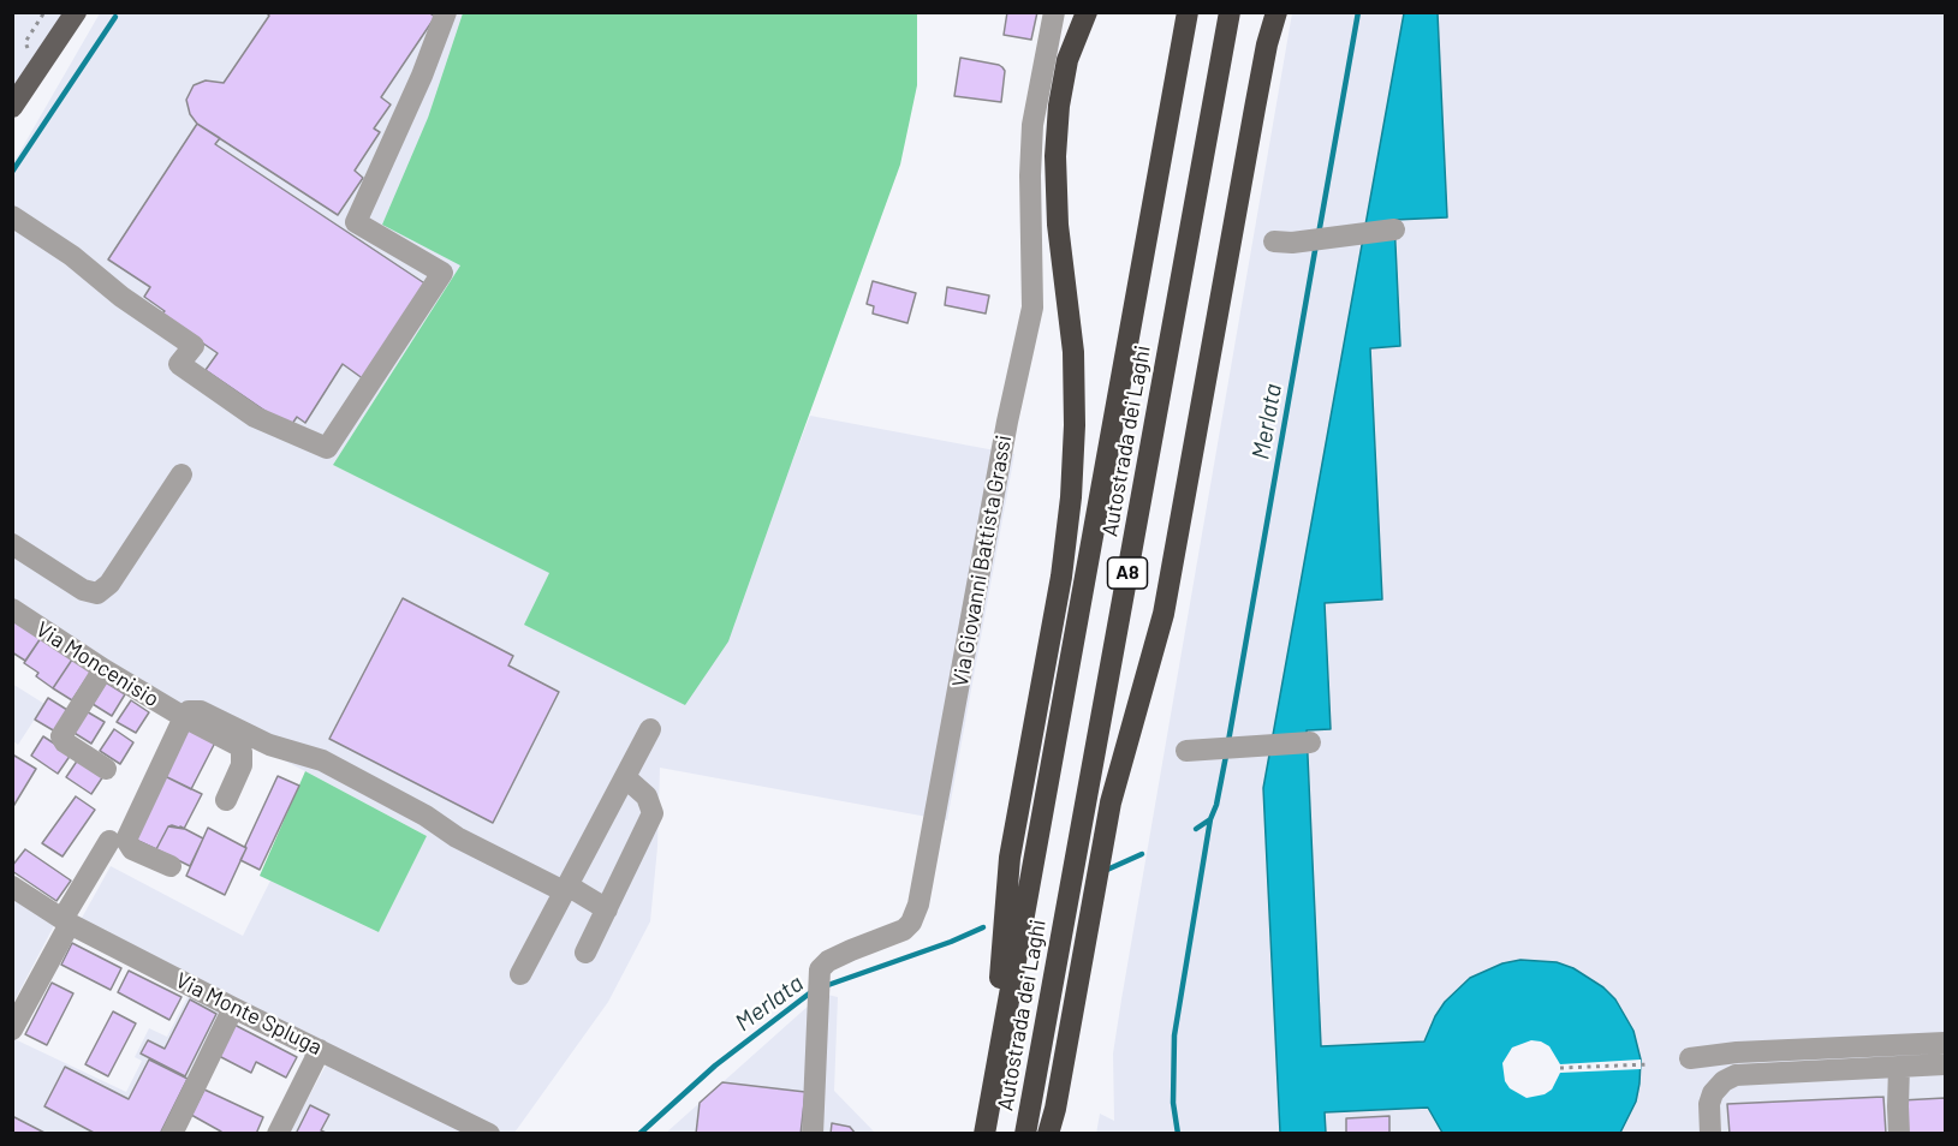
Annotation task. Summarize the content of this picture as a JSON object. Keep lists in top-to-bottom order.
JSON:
{
  "streets": {
    "highway": ["Autostrada dei Laghi", "A8"],
    "street": ["Via Giovanni Battista Grassi", "Via Moncenisio", "Via Monte Spluga"]
  },
  "water": ["Merlata"]
}
